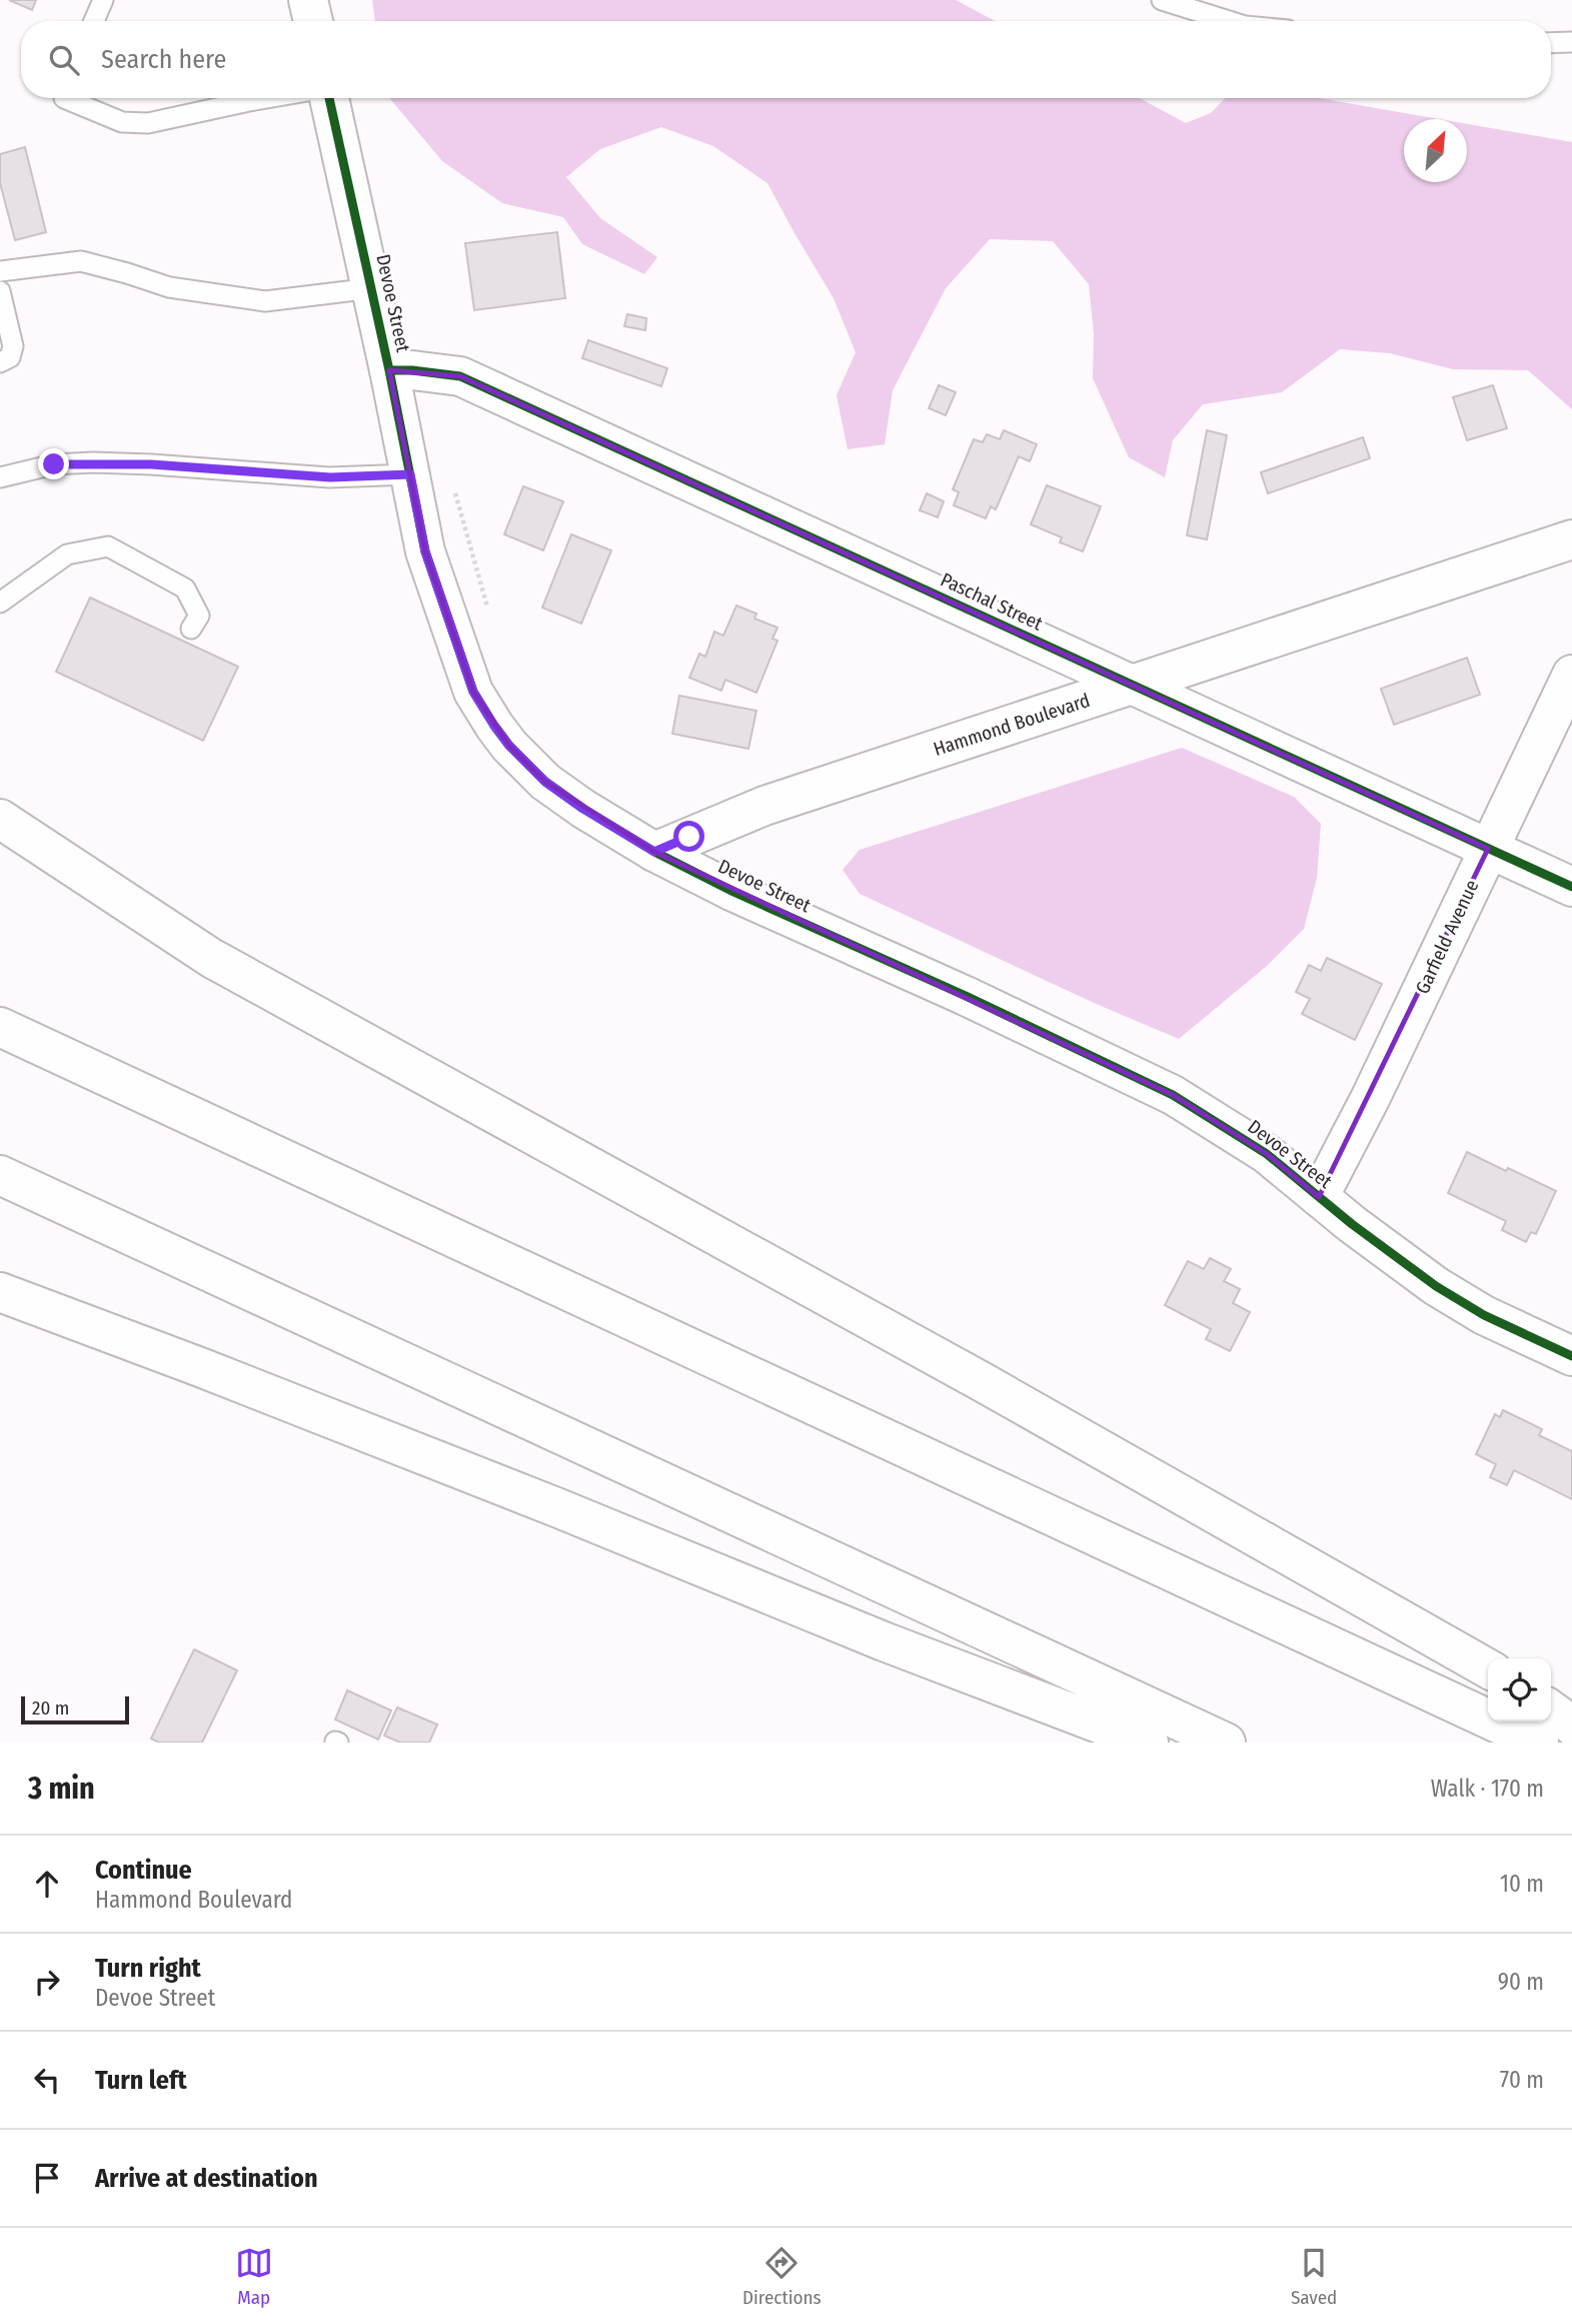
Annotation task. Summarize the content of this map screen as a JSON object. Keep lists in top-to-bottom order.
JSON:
{
  "streets": {
    "main road": [
      "Devoe Street",
      "Paschal Street",
      "Hammond Boulevard",
      "Garfield Avenue"
    ]
  },
  "crossings": [
    ["Devoe Street", "Paschal Street"],
    ["Devoe Street", "Hammond Boulevard"],
    ["Devoe Street", "Garfield Avenue"],
    ["Paschal Street", "Hammond Boulevard"],
    ["Paschal Street", "Garfield Avenue"]
  ],
  "scale_bar": "20 m",
  "north": "top right",
  "page": {
    "search": "Search here",
    "scale": "20 m",
    "heading": ["3 min", "Walk · 170 m"],
    "list": [
      ["Continue", "Hammond Boulevard", "10 m"],
      ["Turn right", "Devoe Street", "90 m"],
      ["Turn left", "70 m"],
      "Arrive at destination"
    ],
    "nav": ["Map", "Directions", "Saved"]
  }
}
